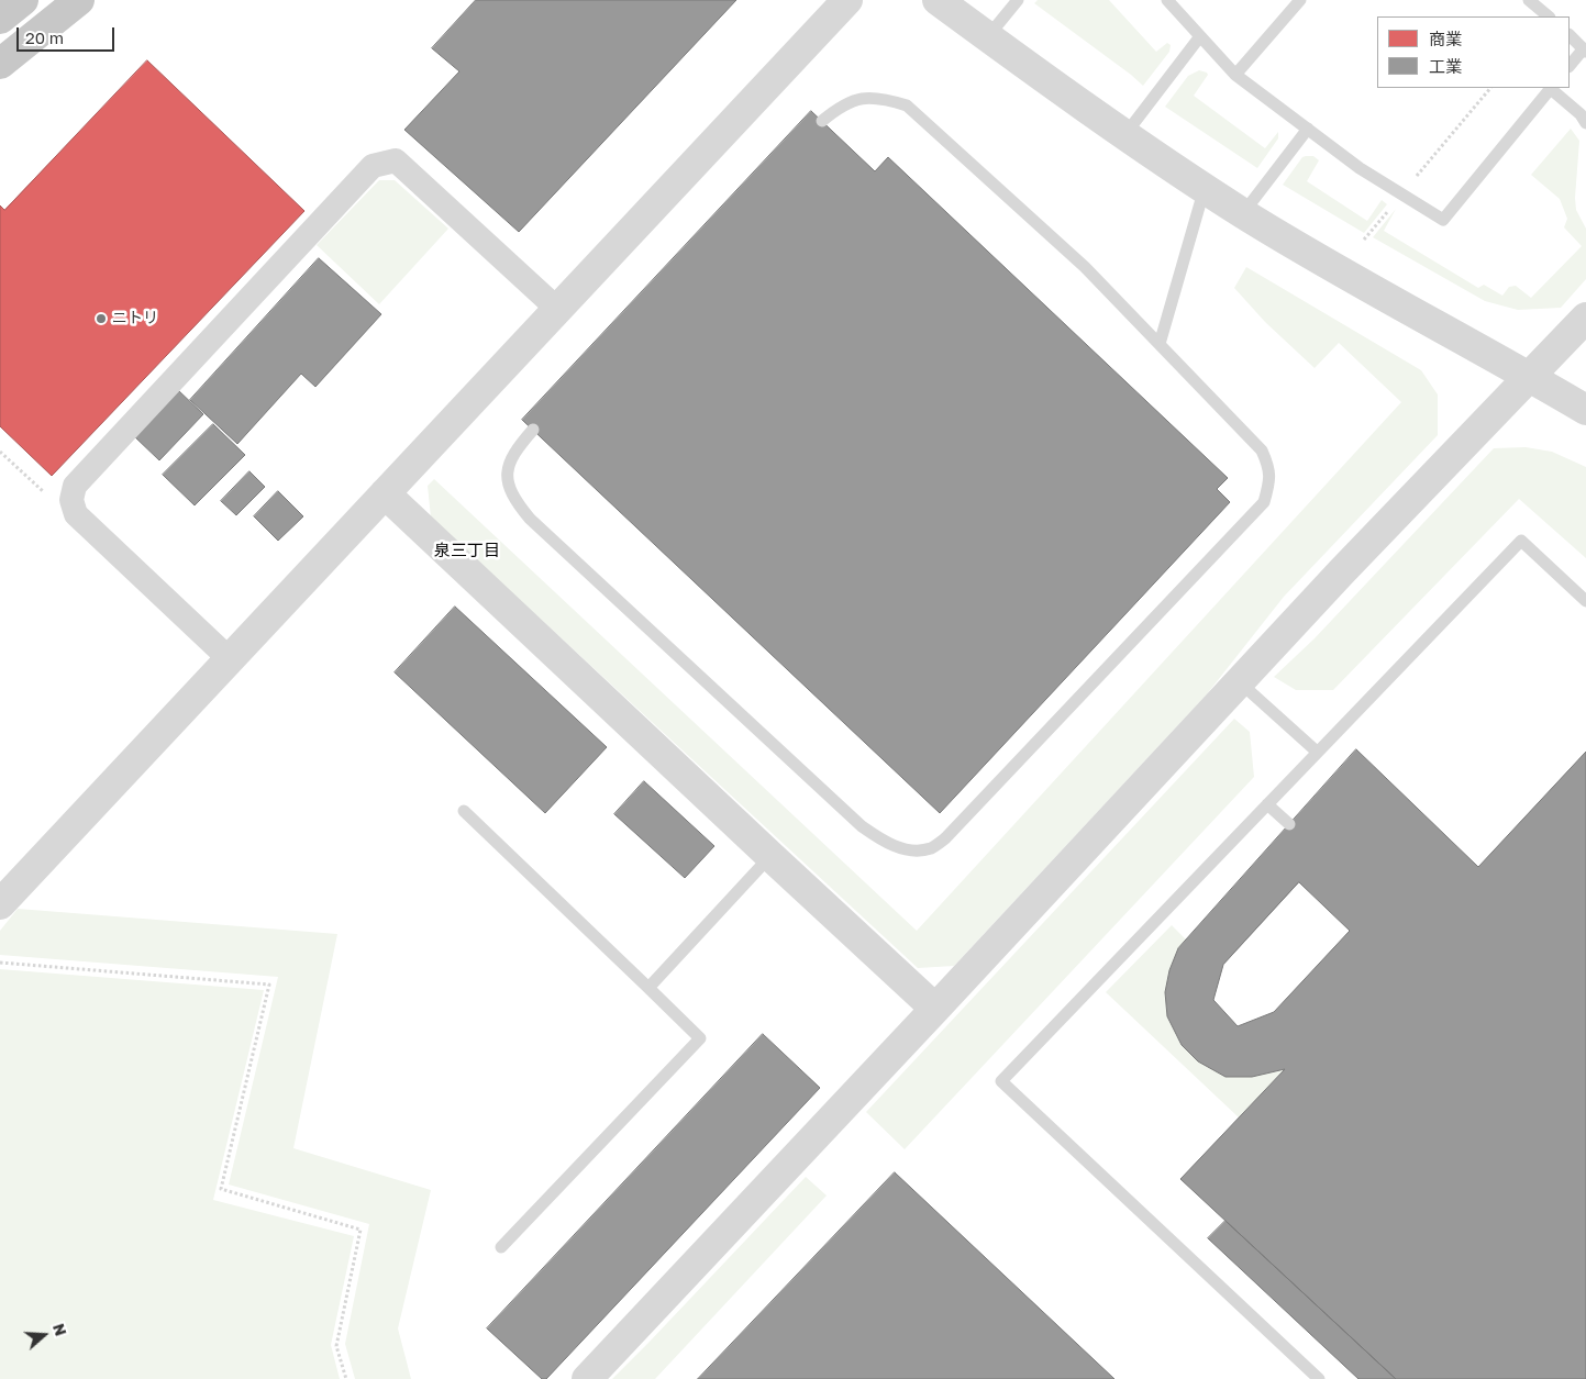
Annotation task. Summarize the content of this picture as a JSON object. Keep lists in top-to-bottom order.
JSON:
{
  "districts": ["泉三丁目"],
  "places": ["ニトリ"],
  "legend": ["商業", "工業"],
  "scale_bar": "20 m",
  "north": "right"
}
